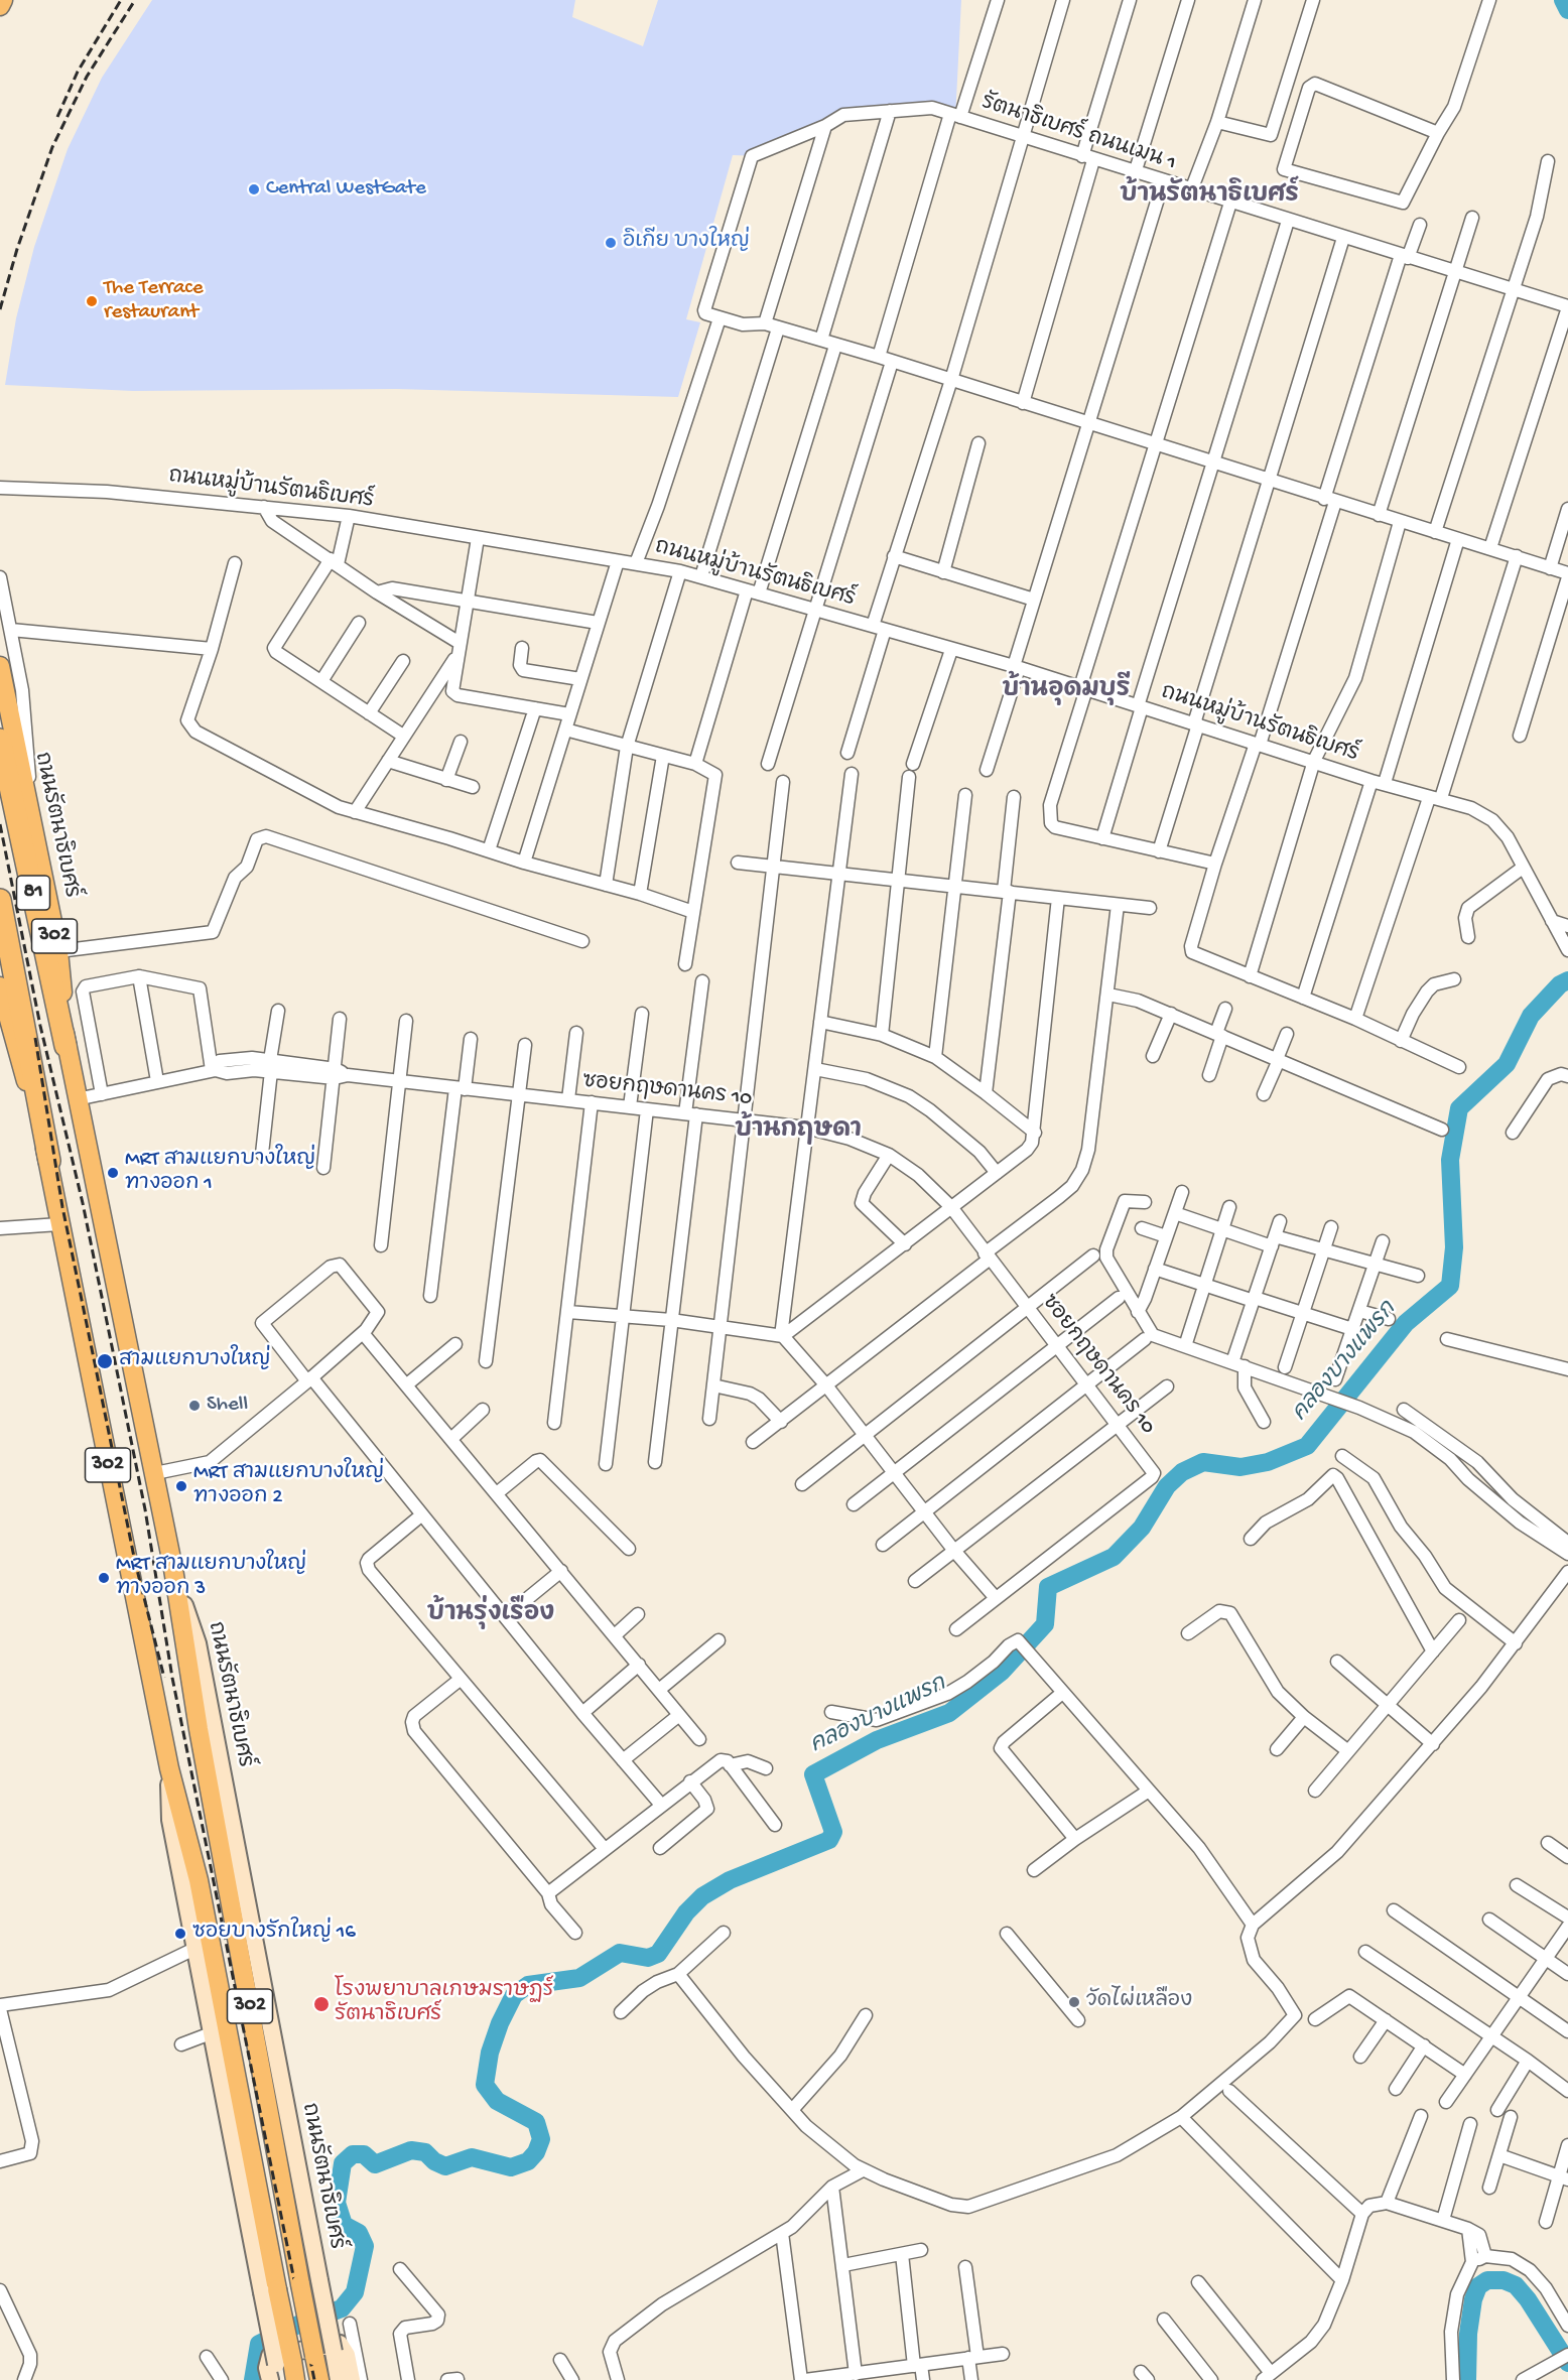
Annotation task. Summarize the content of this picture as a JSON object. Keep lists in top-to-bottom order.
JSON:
{
  "streets": {
    "highway": ["81"],
    "main road": ["ถนนรัตนาธิเบศร์", "302"],
    "street": ["รัตนาธิเบศร์ ถนนเมน 1", "ถนนหมู่บ้านรัตนธิเบศร์", "ซอยกฤษดานคร 10"]
  },
  "crossings": [
    ["ถนนรัตนาธิเบศร์", "81"],
    ["ถนนรัตนาธิเบศร์", "ซอยกฤษดานคร 10"],
    ["81", "302"]
  ],
  "districts": [
    "บ้านรัตนาธิเบศร์",
    "บ้านอุดมบุรี",
    "บ้านกฤษดา",
    "บ้านรุ่งเรือง"
  ],
  "water": ["คลองบางแพรก"],
  "places": [
    "Central WestGate",
    "อิเกีย บางใหญ่",
    "The Terrace restaurant",
    "MRT สามแยกบางใหญ่ ทางออก 1",
    "สามแยกบางใหญ่",
    "Shell",
    "MRT สามแยกบางใหญ่ ทางออก 2",
    "MRT สามแยกบางใหญ่ ทางออก 3",
    "ซอยบางรักใหญ่ 16",
    "วัดไผ่เหลือง",
    "โรงพยาบาลเกษมราษฏร์ รัตนาธิเบศร์"
  ]
}
